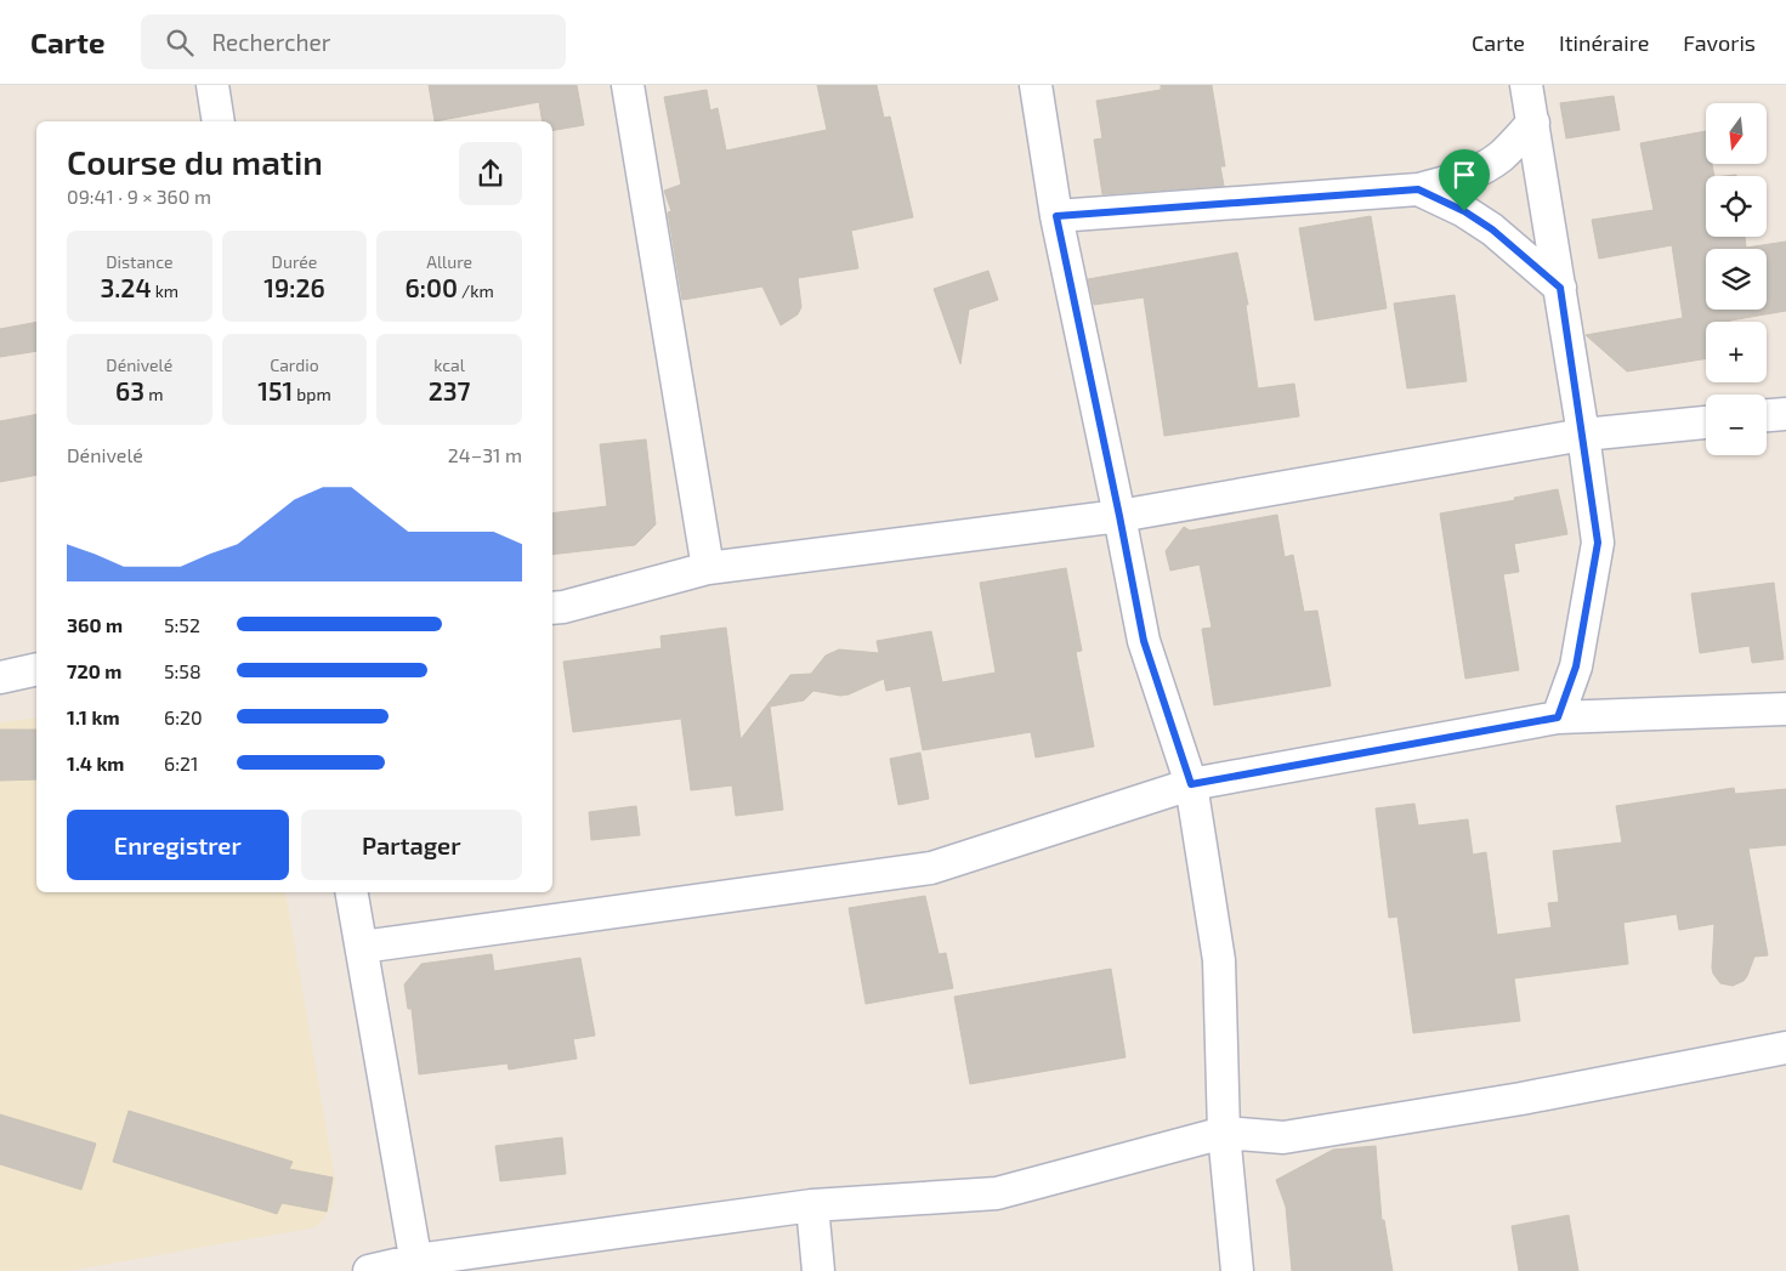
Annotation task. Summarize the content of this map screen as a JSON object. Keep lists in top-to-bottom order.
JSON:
{
  "north": "bottom",
  "page": {
    "header": "Carte",
    "search": "Rechercher",
    "nav": ["Carte", "Itinéraire", "Favoris"],
    "map_buttons": ["+", "−"],
    "heading": ["Course du matin", "09:41 · 9 × 360 m"],
    "stats": [
      ["Distance", "3.24 km"],
      ["Durée", "19:26"],
      ["Allure", "6:00 /km"],
      ["Dénivelé", "63 m"],
      ["Cardio", "151 bpm"],
      ["kcal", "237"]
    ],
    "chart": ["Dénivelé", "24–31 m"],
    "list": [
      {
        "name": "360 m",
        "note": "5:52"
      },
      {
        "name": "720 m",
        "note": "5:58"
      },
      {
        "name": "1.1 km",
        "note": "6:20"
      },
      {
        "name": "1.4 km",
        "note": "6:21"
      }
    ],
    "buttons": ["Enregistrer", "Partager"]
  }
}
